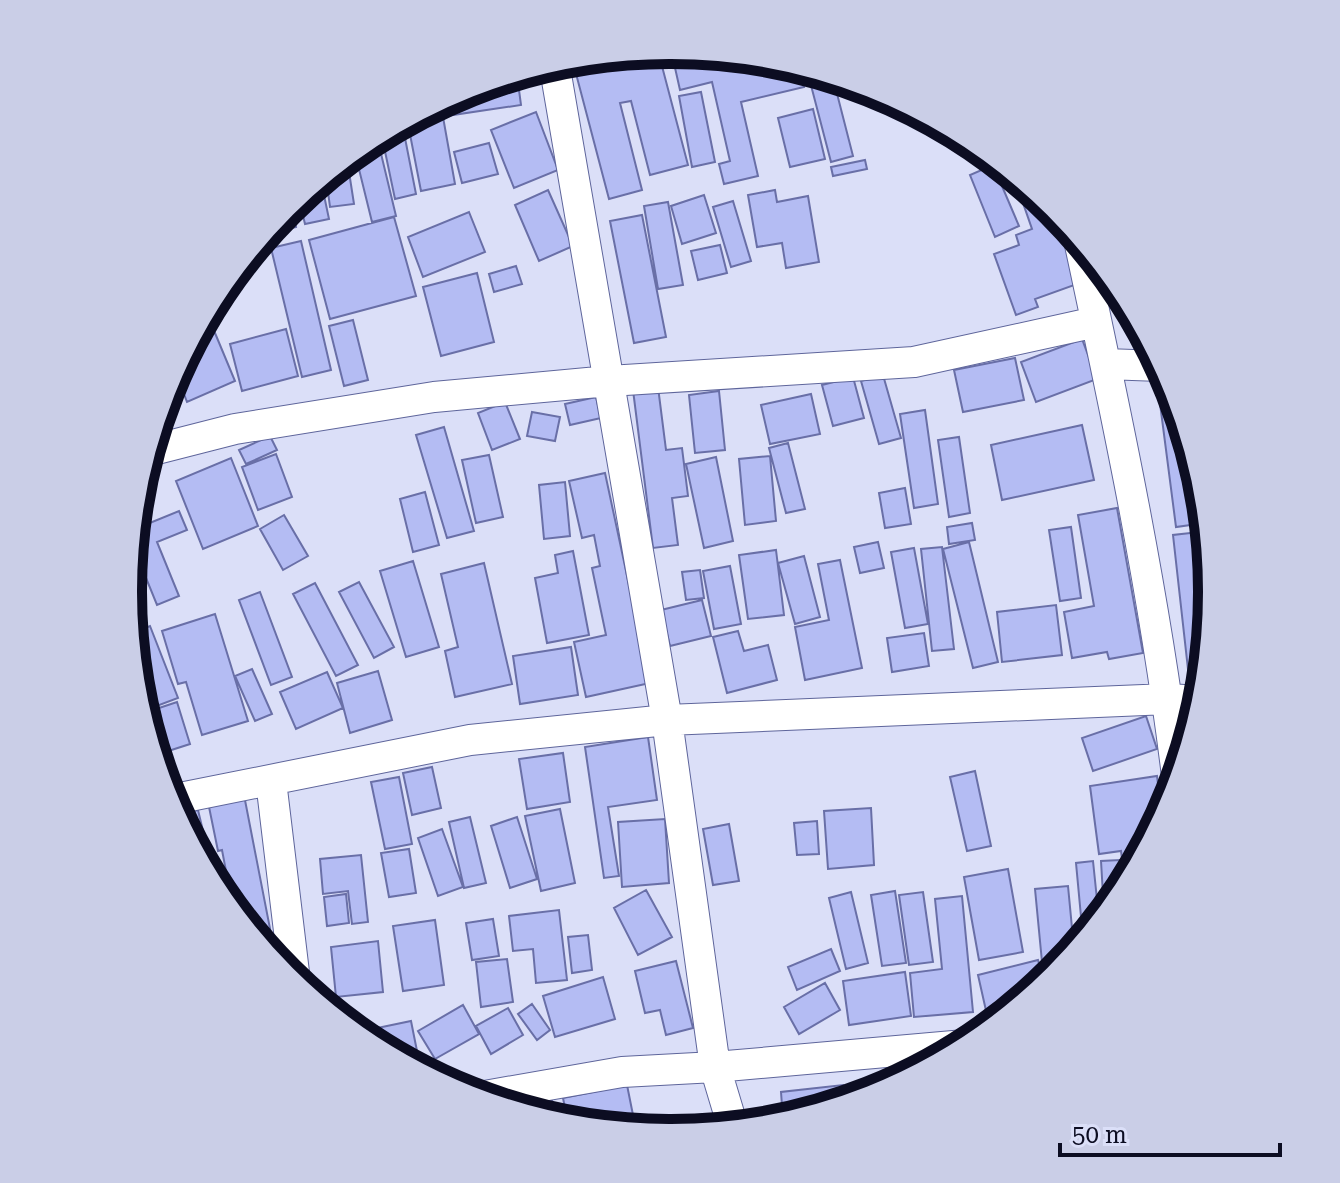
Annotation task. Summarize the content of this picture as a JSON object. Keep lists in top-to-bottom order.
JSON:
{
  "scale_bar": "50 m"
}
